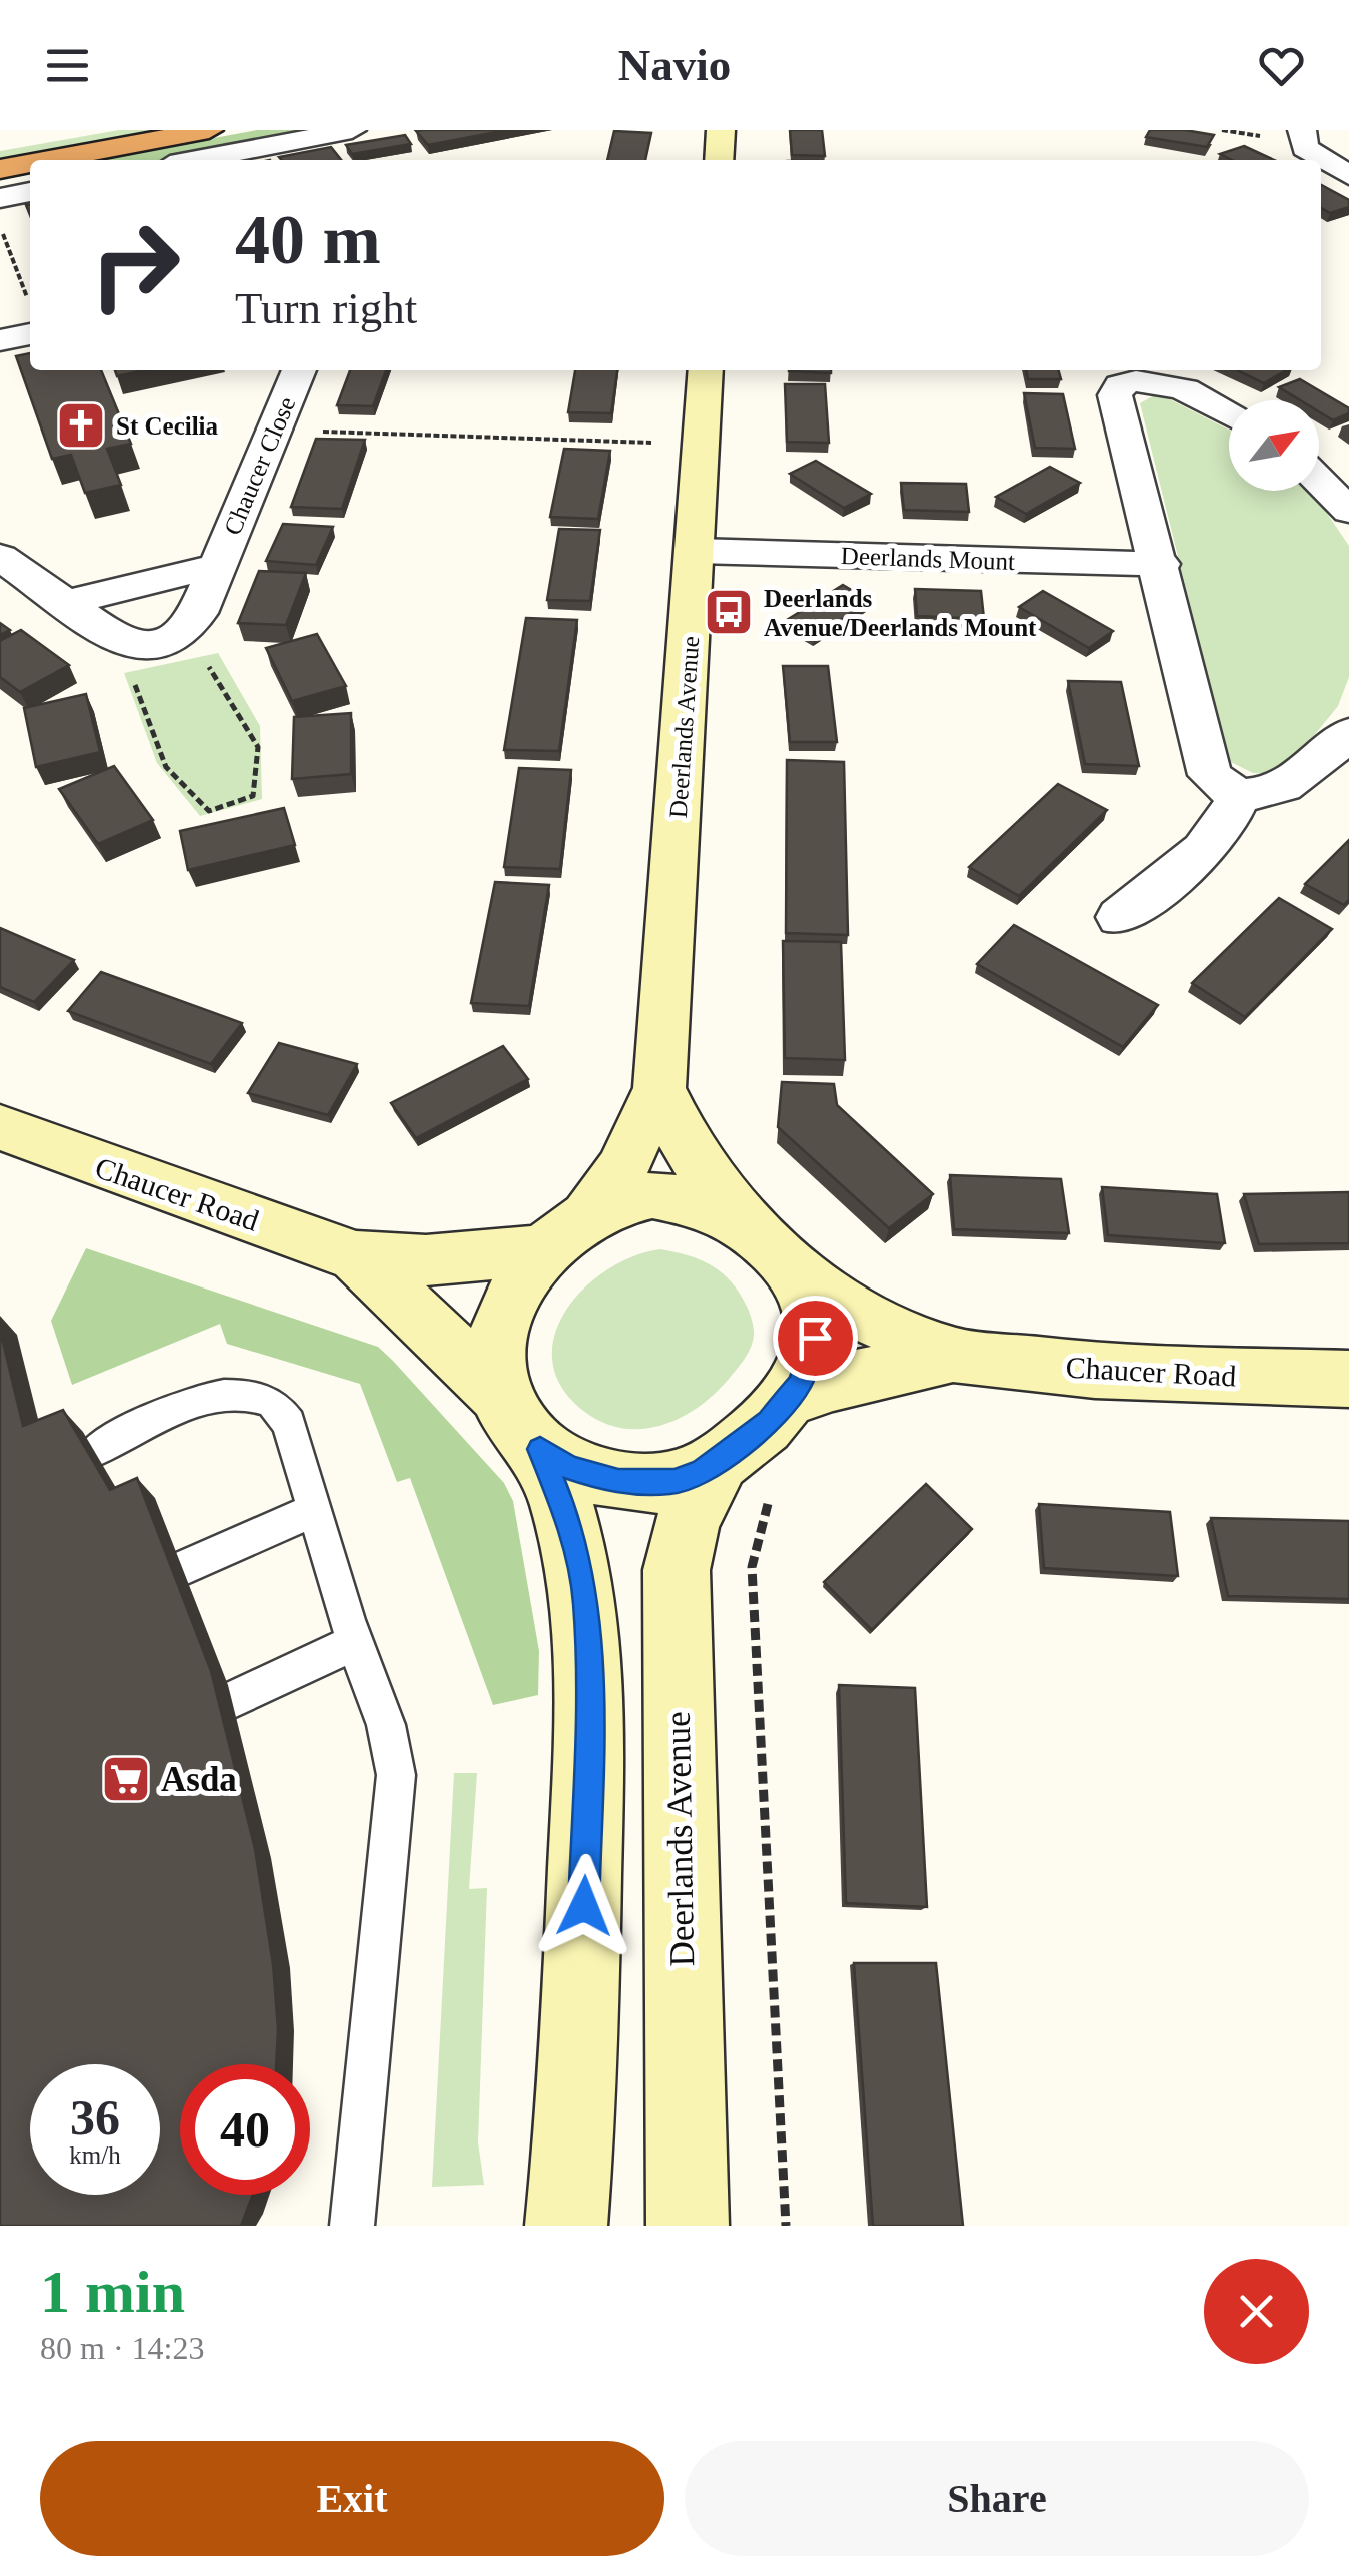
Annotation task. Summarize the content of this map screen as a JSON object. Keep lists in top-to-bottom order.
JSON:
{
  "streets": {
    "street": [
      "Chaucer Close",
      "Deerlands Mount",
      "Deerlands Avenue",
      "Chaucer Road"
    ]
  },
  "crossings": [
    ["Deerlands Mount", "Deerlands Avenue"],
    ["Deerlands Avenue", "Chaucer Road"]
  ],
  "places": {
    "church": ["St Cecilia"],
    "bus stop": ["Deerlands Avenue/Deerlands Mount"],
    "supermarket": ["Asda"]
  },
  "north": "top right",
  "page": {
    "header": "Navio",
    "turn": ["40 m", "Turn right"],
    "speed": "36 km/h",
    "limit": "40",
    "heading": ["1 min", "80 m · 14:23"],
    "buttons": ["Exit", "Share"]
  }
}
